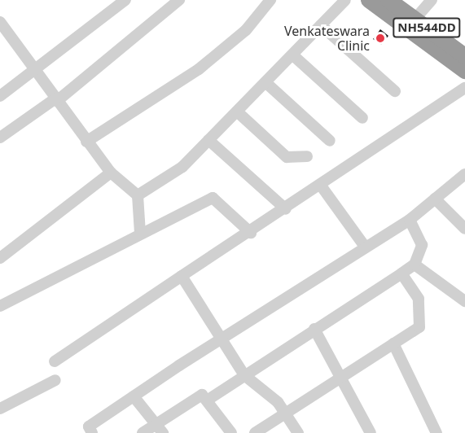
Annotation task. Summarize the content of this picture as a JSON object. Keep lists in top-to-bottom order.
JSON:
{
  "streets": {
    "highway": ["NH544DD"]
  },
  "places": ["Venkateswara Clinic"]
}
